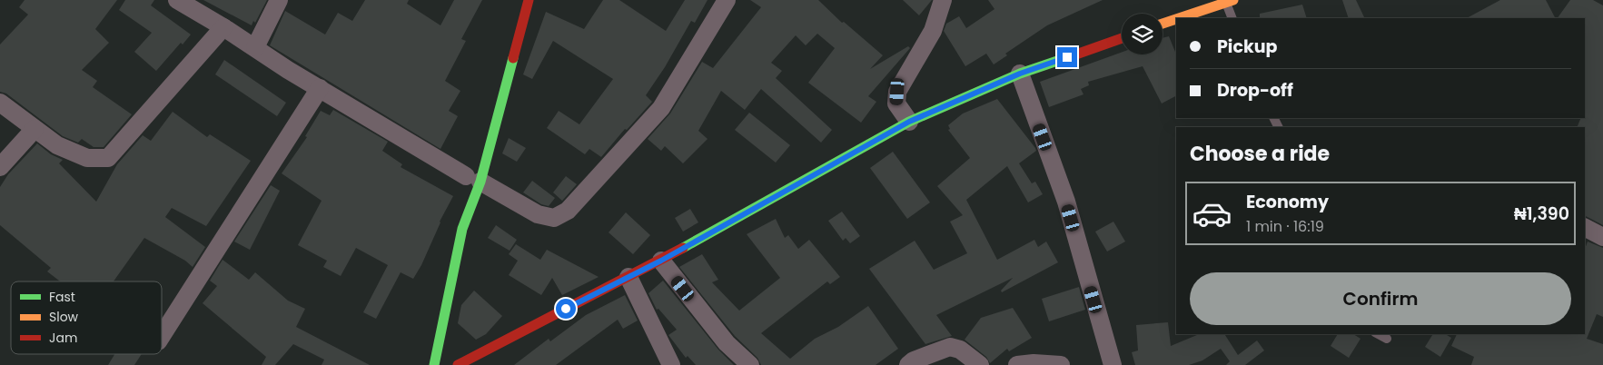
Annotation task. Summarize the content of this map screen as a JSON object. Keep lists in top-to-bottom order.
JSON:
{
  "legend": ["Fast", "Slow", "Jam"],
  "page": {
    "banner": ["Pickup", "Drop-off"],
    "heading": "Choose a ride",
    "list": [
      {
        "name": "Economy",
        "note": "1 min · 16:19",
        "value": "₦1,390"
      }
    ],
    "buttons": "Confirm"
  }
}
